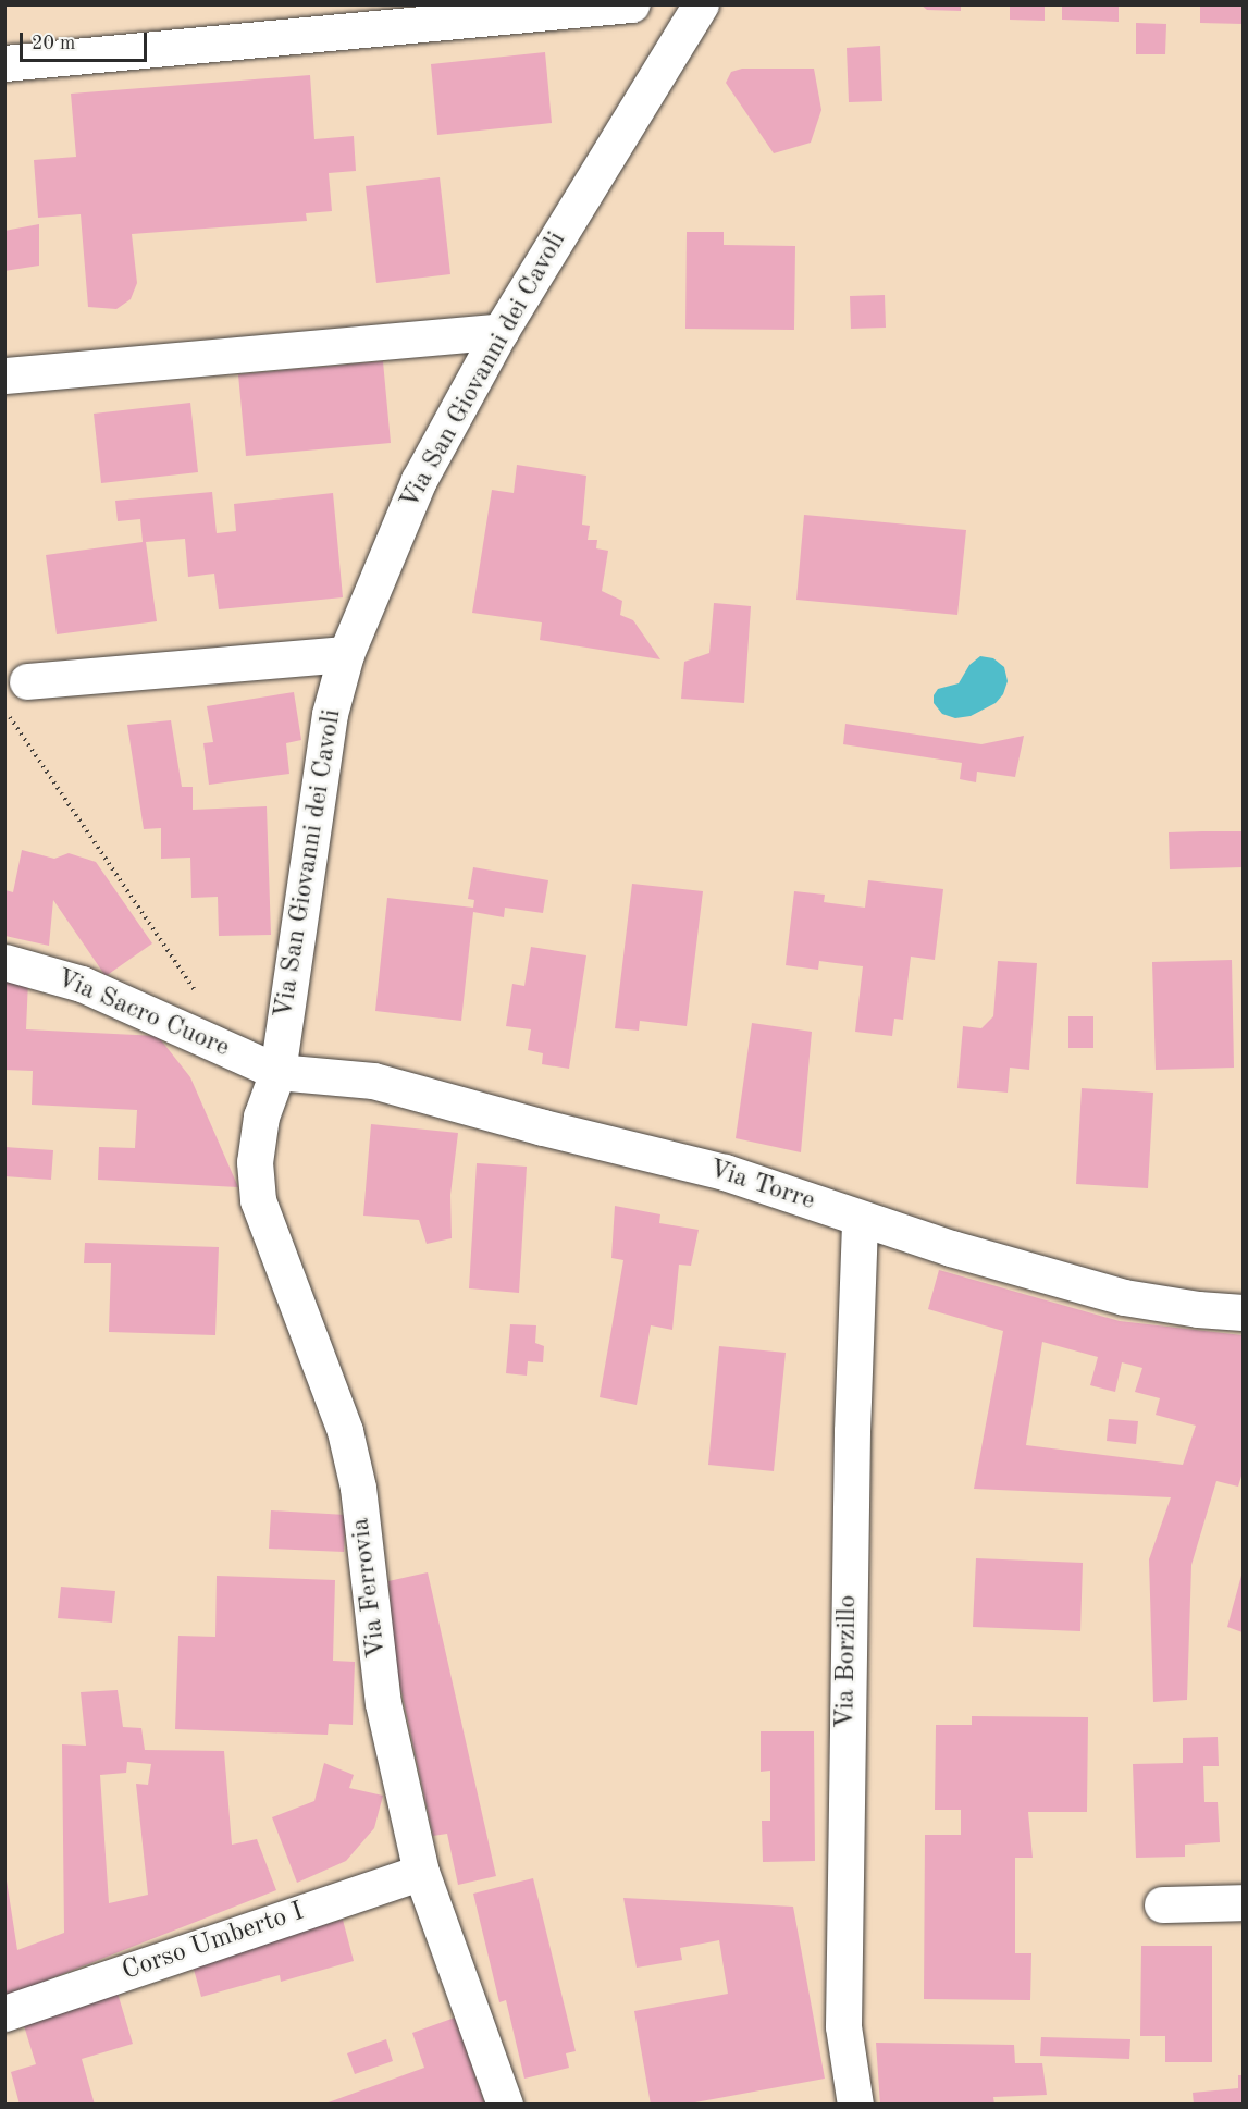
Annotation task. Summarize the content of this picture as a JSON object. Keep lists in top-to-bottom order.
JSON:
{
  "streets": {
    "street": [
      "Via San Giovanni dei Cavoli",
      "Via Sacro Cuore",
      "Via Torre",
      "Via Ferrovia",
      "Via Borzillo",
      "Corso Umberto I"
    ]
  },
  "crossings": [
    ["Via San Giovanni dei Cavoli", "Via Sacro Cuore"],
    ["Via San Giovanni dei Cavoli", "Via Torre"],
    ["Via San Giovanni dei Cavoli", "Via Ferrovia"],
    ["Via Sacro Cuore", "Via Torre"],
    ["Via Sacro Cuore", "Via Ferrovia"],
    ["Via Torre", "Via Ferrovia"],
    ["Via Torre", "Via Borzillo"],
    ["Via Ferrovia", "Corso Umberto I"]
  ],
  "scale_bar": "20 m"
}
